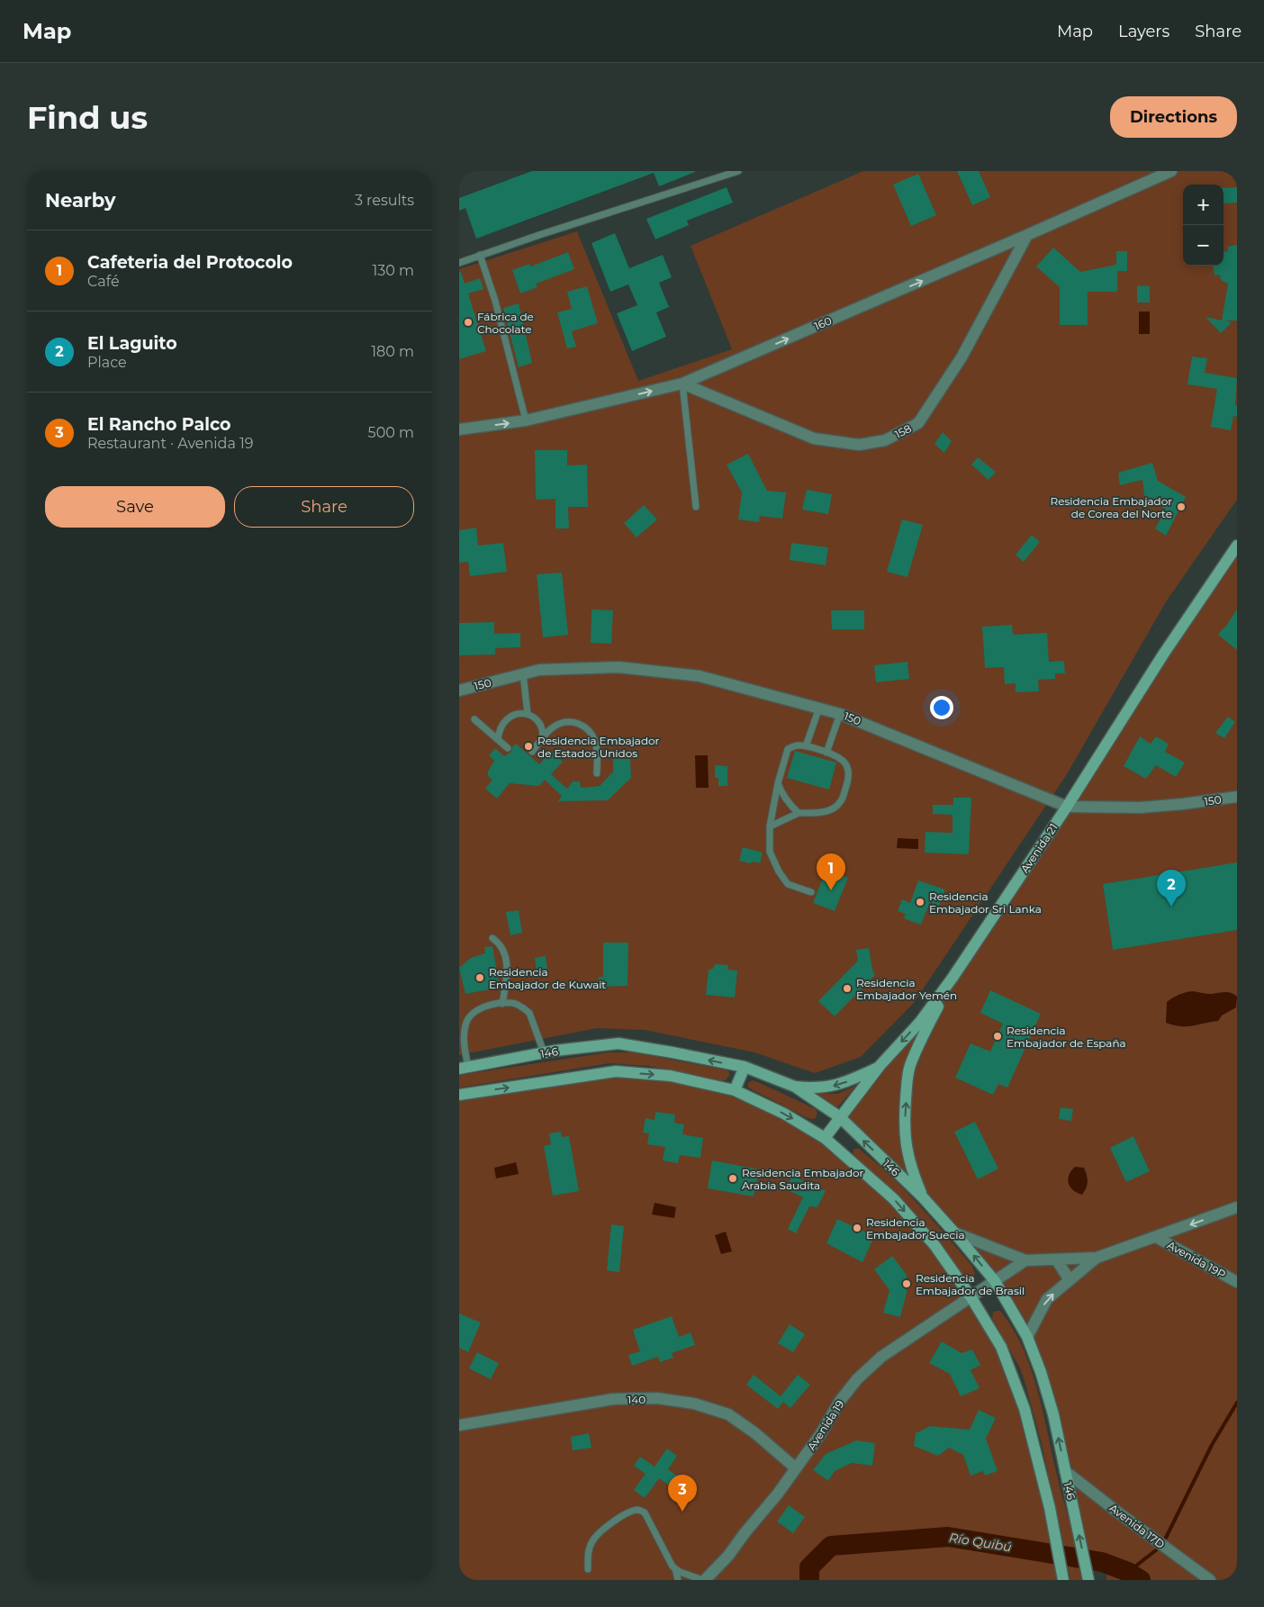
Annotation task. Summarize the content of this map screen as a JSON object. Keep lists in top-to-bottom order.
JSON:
{
  "streets": {
    "main road": ["Avenida 21", "146"],
    "street": [
      "160",
      "158",
      "150",
      "Avenida 19P",
      "140",
      "Avenida 19",
      "Avenida 17D"
    ]
  },
  "crossings": [
    ["160", "158"],
    ["150", "Avenida 21"],
    ["Avenida 21", "146"],
    ["146", "Avenida 19"],
    ["146", "Avenida 17D"],
    ["140", "Avenida 19"]
  ],
  "one_way": ["160"],
  "water": ["Río Quibú"],
  "places": [
    "Fábrica de Chocolate",
    "Residencia Embajador de Corea del Norte",
    "Residencia Embajador de Estados Unidos",
    "Residencia Embajador Sri Lanka",
    "Residencia Embajador de Kuwait",
    "Residencia Embajador Yemén",
    "Residencia Embajador de España",
    "Residencia Embajador Arabia Saudita",
    "Residencia Embajador Suecia",
    "Residencia Embajador de Brasil"
  ],
  "page": {
    "header": "Map",
    "nav": ["Map", "Layers", "Share"],
    "buttons": [
      "Directions",
      ["Save", "Share"]
    ],
    "title": "Find us",
    "heading": ["Nearby", "3 results"],
    "map_buttons": ["+", "−"],
    "list": [
      {
        "mark": "1",
        "name": "Cafeteria del Protocolo",
        "note": "Café",
        "value": "130 m"
      },
      {
        "mark": "2",
        "name": "El Laguito",
        "note": "Place",
        "value": "180 m"
      },
      {
        "mark": "3",
        "name": "El Rancho Palco",
        "note": "Restaurant · Avenida 19",
        "value": "500 m"
      }
    ],
    "pins": ["1", "2", "3"]
  }
}
